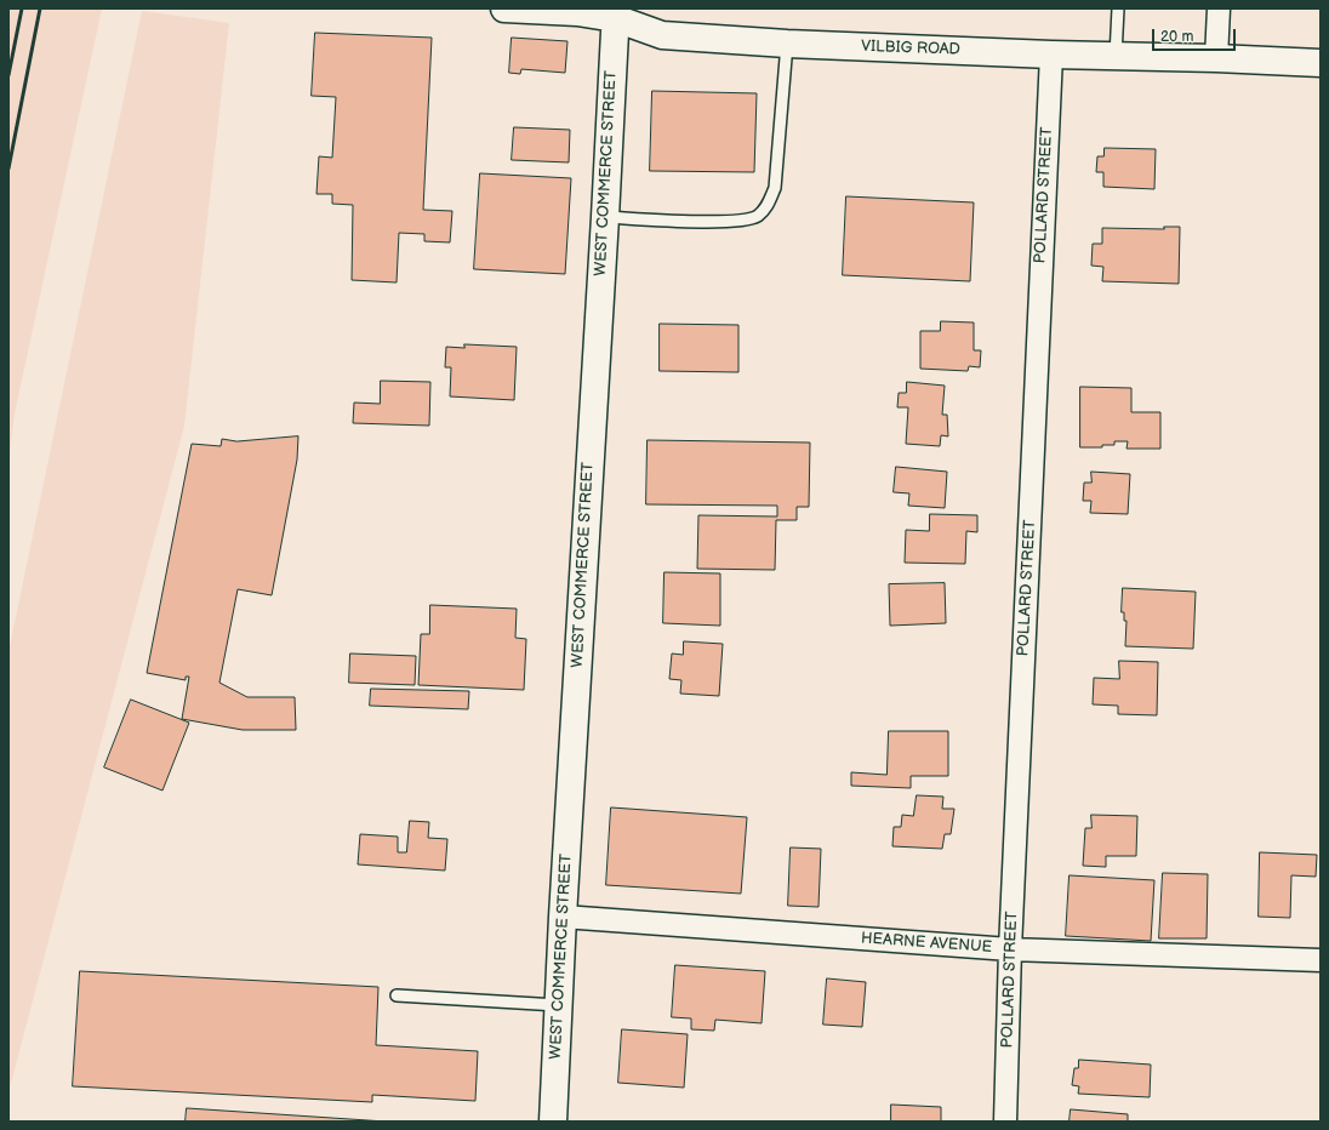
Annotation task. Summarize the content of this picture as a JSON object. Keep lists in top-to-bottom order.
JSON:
{
  "streets": {
    "street": [
      "VILBIG ROAD",
      "WEST COMMERCE STREET",
      "POLLARD STREET",
      "HEARNE AVENUE"
    ]
  },
  "crossings": [
    ["VILBIG ROAD", "WEST COMMERCE STREET"],
    ["VILBIG ROAD", "POLLARD STREET"],
    ["WEST COMMERCE STREET", "HEARNE AVENUE"],
    ["POLLARD STREET", "HEARNE AVENUE"]
  ],
  "scale_bar": "20 m"
}
